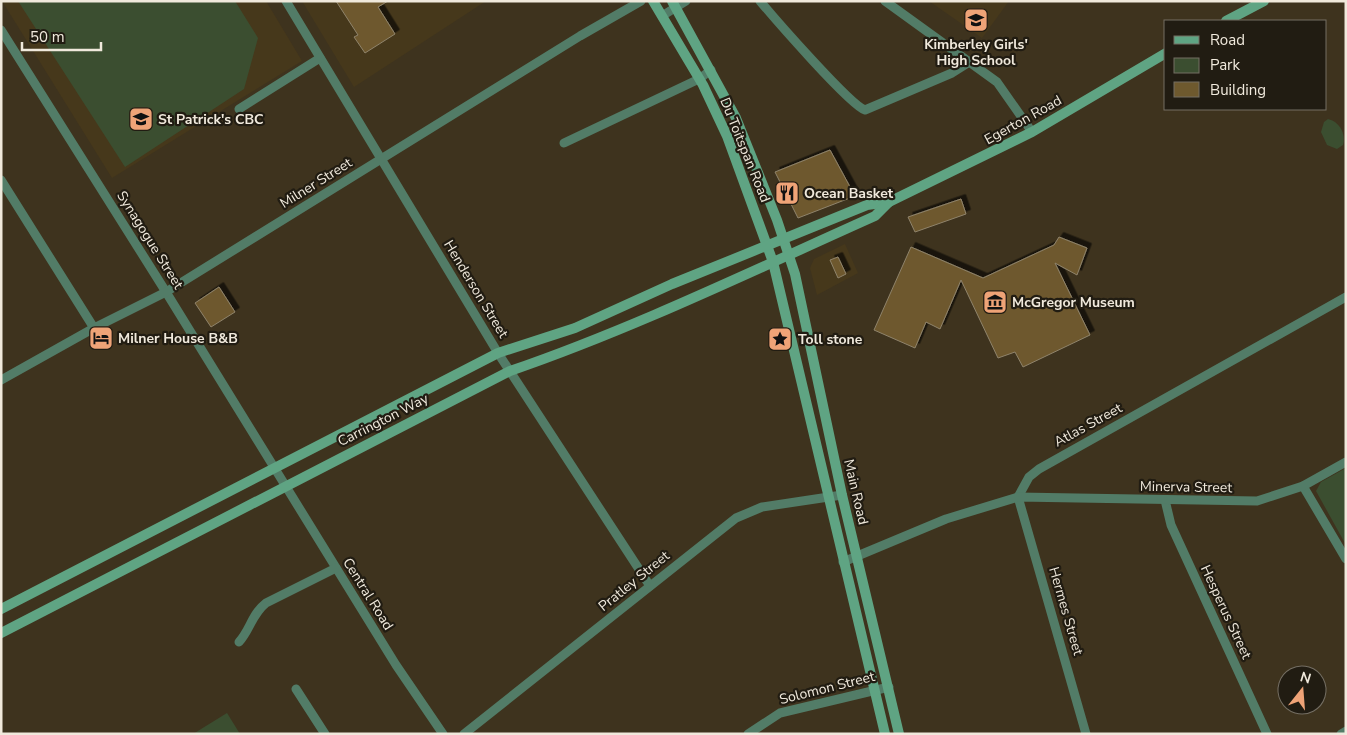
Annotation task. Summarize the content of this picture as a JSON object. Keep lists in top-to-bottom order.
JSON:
{
  "streets": {
    "street": [
      "Egerton Road",
      "Du Toitspan Road",
      "Milner Street",
      "Synagogue Street",
      "Henderson Street",
      "Carrington Way",
      "Atlas Street",
      "Minerva Street",
      "Main Road",
      "Pratley Street",
      "Central Road",
      "Hermes Street",
      "Hesperus Street",
      "Solomon Street"
    ]
  },
  "crossings": [
    ["Egerton Road", "Du Toitspan Road"],
    ["Egerton Road", "Carrington Way"],
    ["Egerton Road", "Main Road"],
    ["Du Toitspan Road", "Carrington Way"],
    ["Du Toitspan Road", "Main Road"],
    ["Milner Street", "Synagogue Street"],
    ["Milner Street", "Henderson Street"],
    ["Synagogue Street", "Carrington Way"],
    ["Synagogue Street", "Central Road"],
    ["Henderson Street", "Carrington Way"],
    ["Henderson Street", "Pratley Street"],
    ["Carrington Way", "Main Road"],
    ["Carrington Way", "Central Road"],
    ["Atlas Street", "Minerva Street"],
    ["Atlas Street", "Hermes Street"],
    ["Minerva Street", "Hermes Street"],
    ["Minerva Street", "Hesperus Street"],
    ["Main Road", "Pratley Street"],
    ["Main Road", "Solomon Street"]
  ],
  "places": {
    "school or university": ["Kimberley Girls' High School", "St Patrick's CBC"],
    "restaurant": ["Ocean Basket"],
    "museum": ["McGregor Museum"],
    "hotel": ["Milner House B&B"],
    "place": ["Toll stone"]
  },
  "legend": ["Road", "Park", "Building"],
  "scale_bar": "50 m",
  "north": "top"
}
